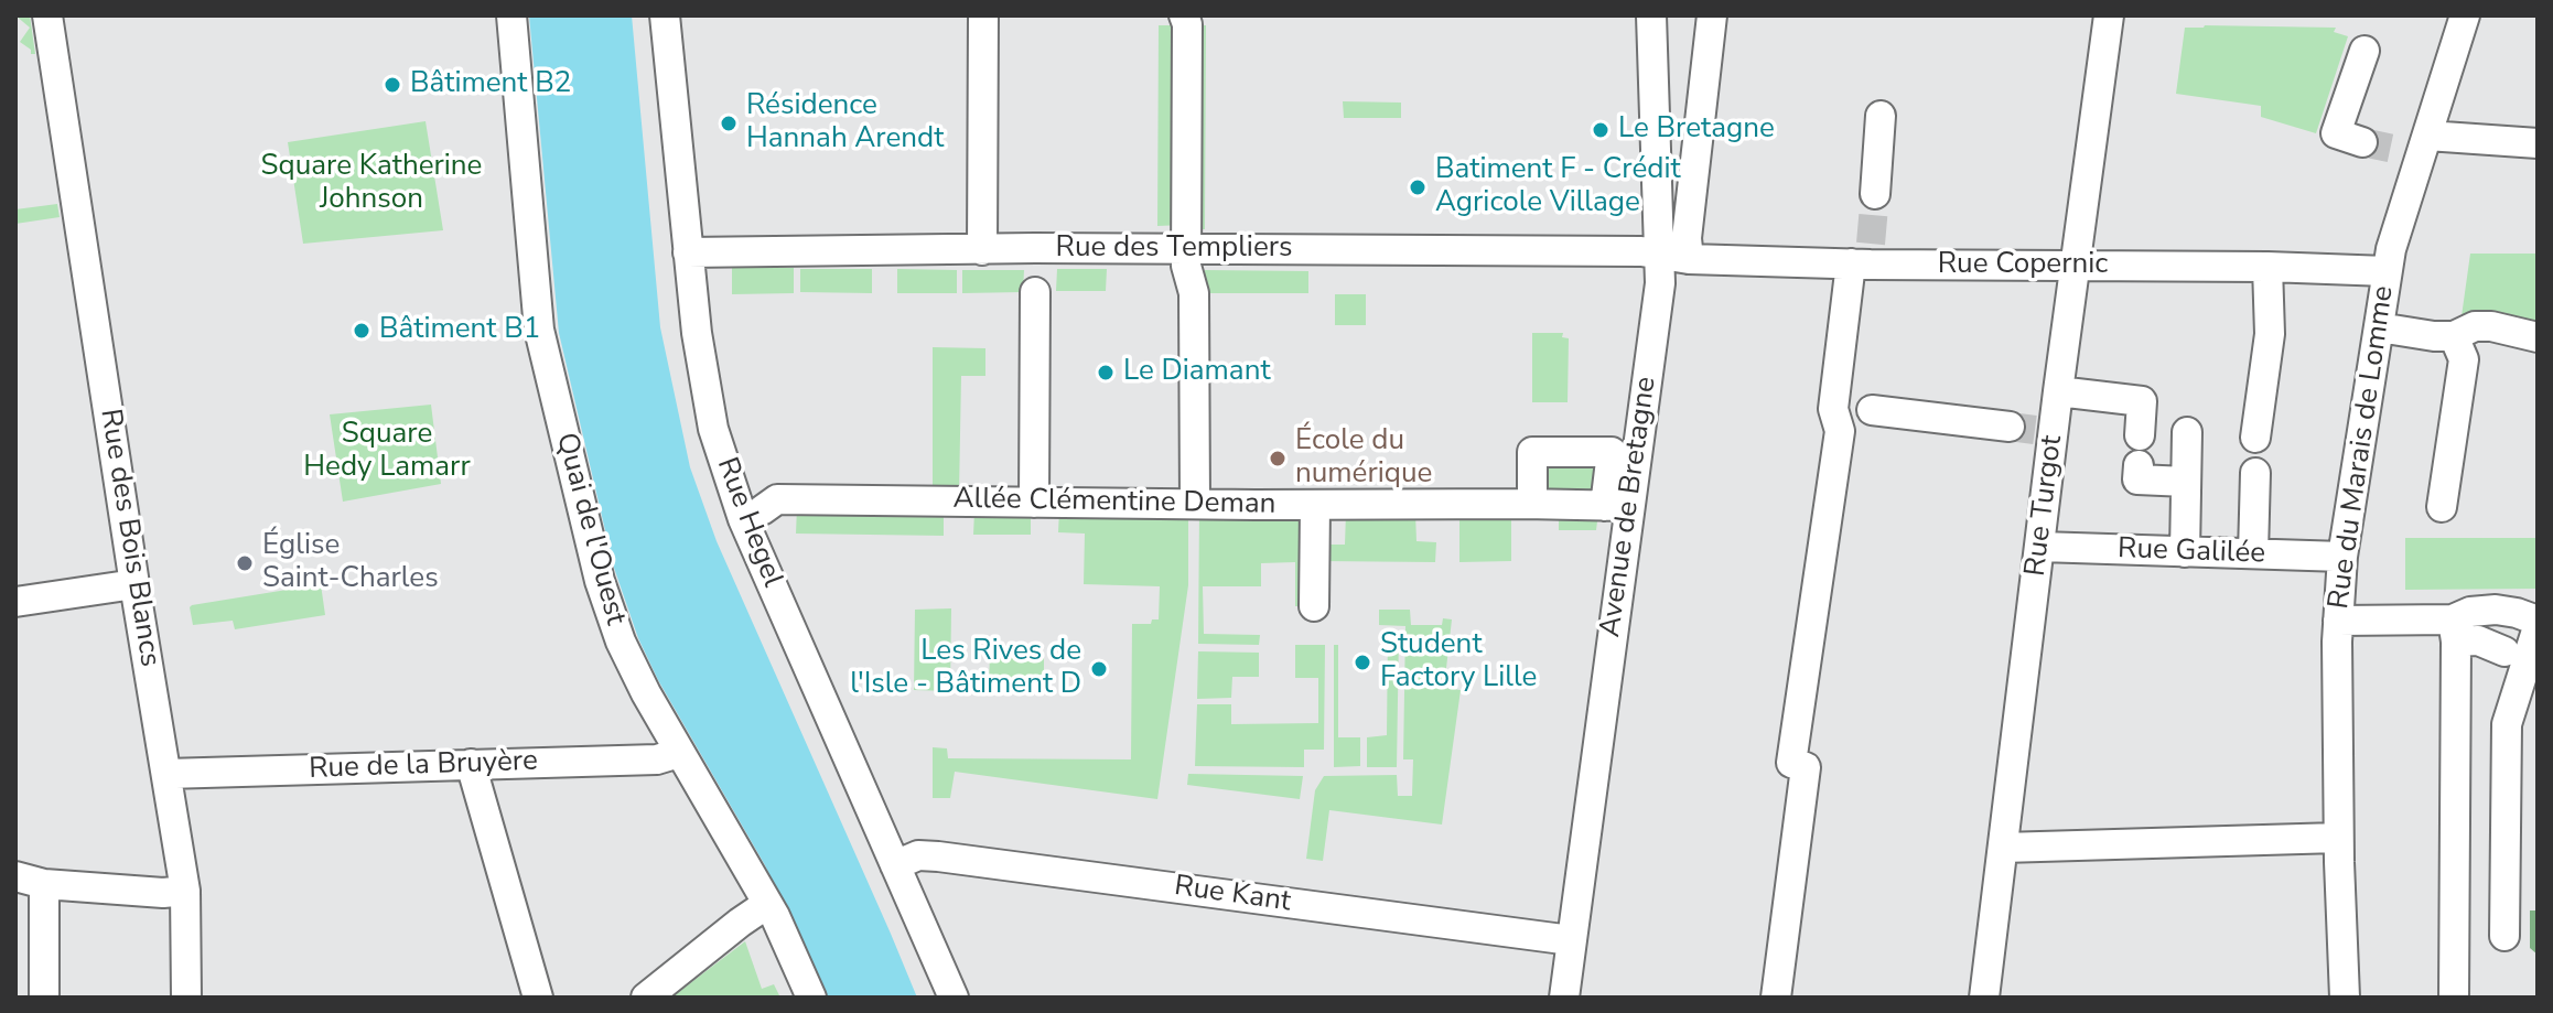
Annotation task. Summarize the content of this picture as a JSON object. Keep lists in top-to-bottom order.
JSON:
{
  "streets": {
    "street": [
      "Rue des Templiers",
      "Rue Copernic",
      "Rue du Marais de Lomme",
      "Allée Clémentine Deman",
      "Rue Turgot",
      "Avenue de Bretagne",
      "Rue Hegel",
      "Quai de l'Ouest",
      "Rue des Bois Blancs",
      "Rue Galilée",
      "Rue de la Bruyère",
      "Rue Kant"
    ]
  },
  "crossings": [
    ["Rue des Templiers", "Rue Copernic"],
    ["Rue des Templiers", "Avenue de Bretagne"],
    ["Rue des Templiers", "Rue Hegel"],
    ["Rue Copernic", "Rue du Marais de Lomme"],
    ["Rue Copernic", "Rue Turgot"],
    ["Rue Copernic", "Avenue de Bretagne"],
    ["Rue du Marais de Lomme", "Rue Galilée"],
    ["Allée Clémentine Deman", "Avenue de Bretagne"],
    ["Rue Turgot", "Rue Galilée"],
    ["Avenue de Bretagne", "Rue Kant"],
    ["Rue Hegel", "Rue Kant"],
    ["Quai de l'Ouest", "Rue de la Bruyère"],
    ["Rue des Bois Blancs", "Rue de la Bruyère"]
  ],
  "parks": ["Square Katherine Johnson", "Square Hedy Lamarr"],
  "places": [
    "Bâtiment B2",
    "Résidence Hannah Arendt",
    "Le Bretagne",
    "Batiment F - Crédit Agricole Village",
    "Bâtiment B1",
    "Le Diamant",
    "École du numérique",
    "Église Saint-Charles",
    "Student Factory Lille",
    "Les Rives de l'Isle - Bâtiment D"
  ]
}
